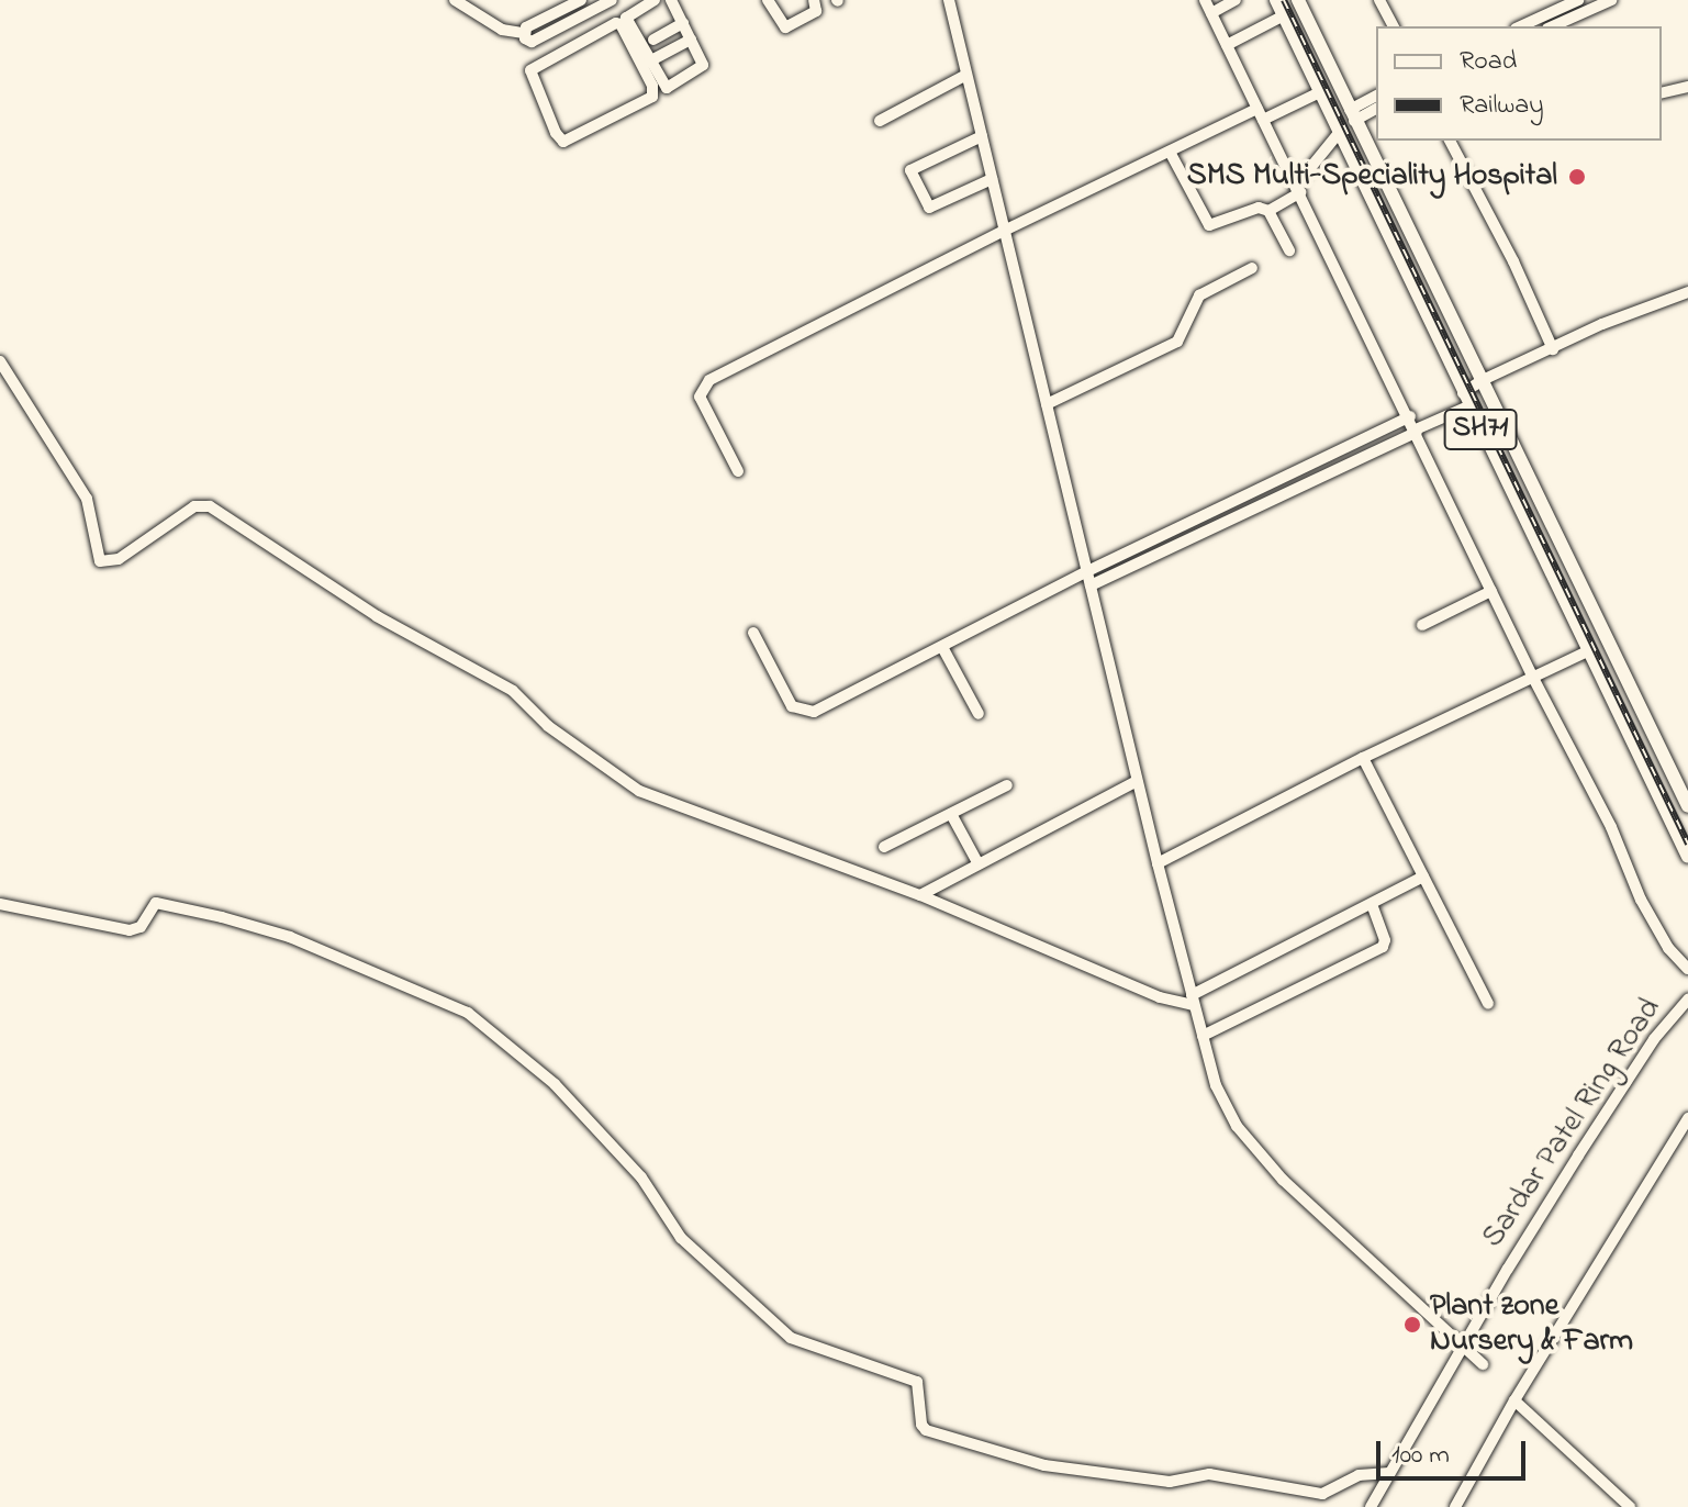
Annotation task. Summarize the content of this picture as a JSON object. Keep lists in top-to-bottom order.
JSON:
{
  "streets": {
    "main road": ["SH71"],
    "street": ["Sardar Patel Ring Road"]
  },
  "places": ["SMS Multi-Speciality Hospital", "Plant zone Nursery & Farm"],
  "legend": ["Road", "Railway"],
  "scale_bar": "100 m"
}
